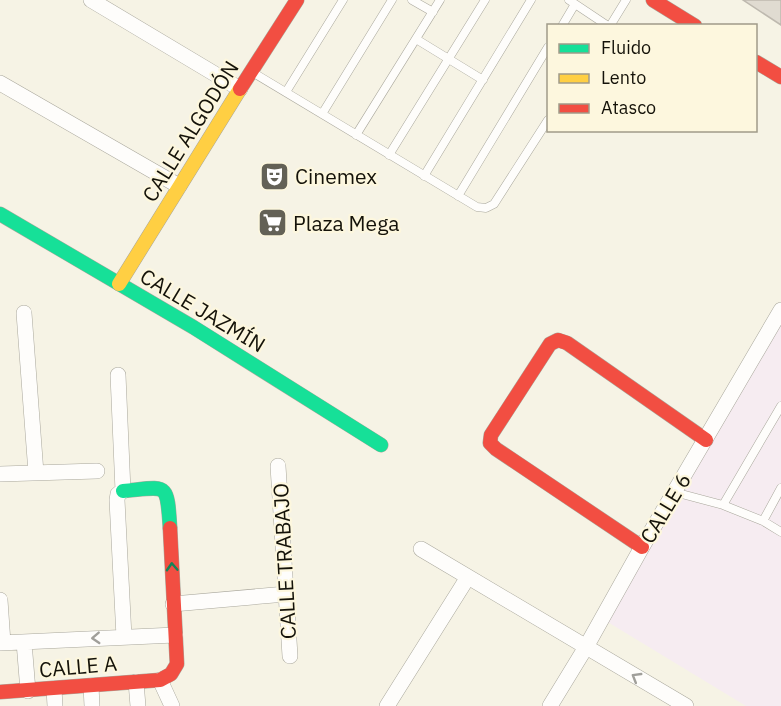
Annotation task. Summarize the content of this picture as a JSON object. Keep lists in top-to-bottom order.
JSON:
{
  "streets": {
    "street": [
      "CALLE ALGODÓN",
      "CALLE JAZMÍN",
      "CALLE 6",
      "CALLE TRABAJO",
      "CALLE A"
    ]
  },
  "crossings": [
    ["CALLE ALGODÓN", "CALLE JAZMÍN"]
  ],
  "places": {
    "theatre": ["Cinemex"],
    "supermarket": ["Plaza Mega"]
  },
  "legend": ["Fluido", "Lento", "Atasco"]
}
